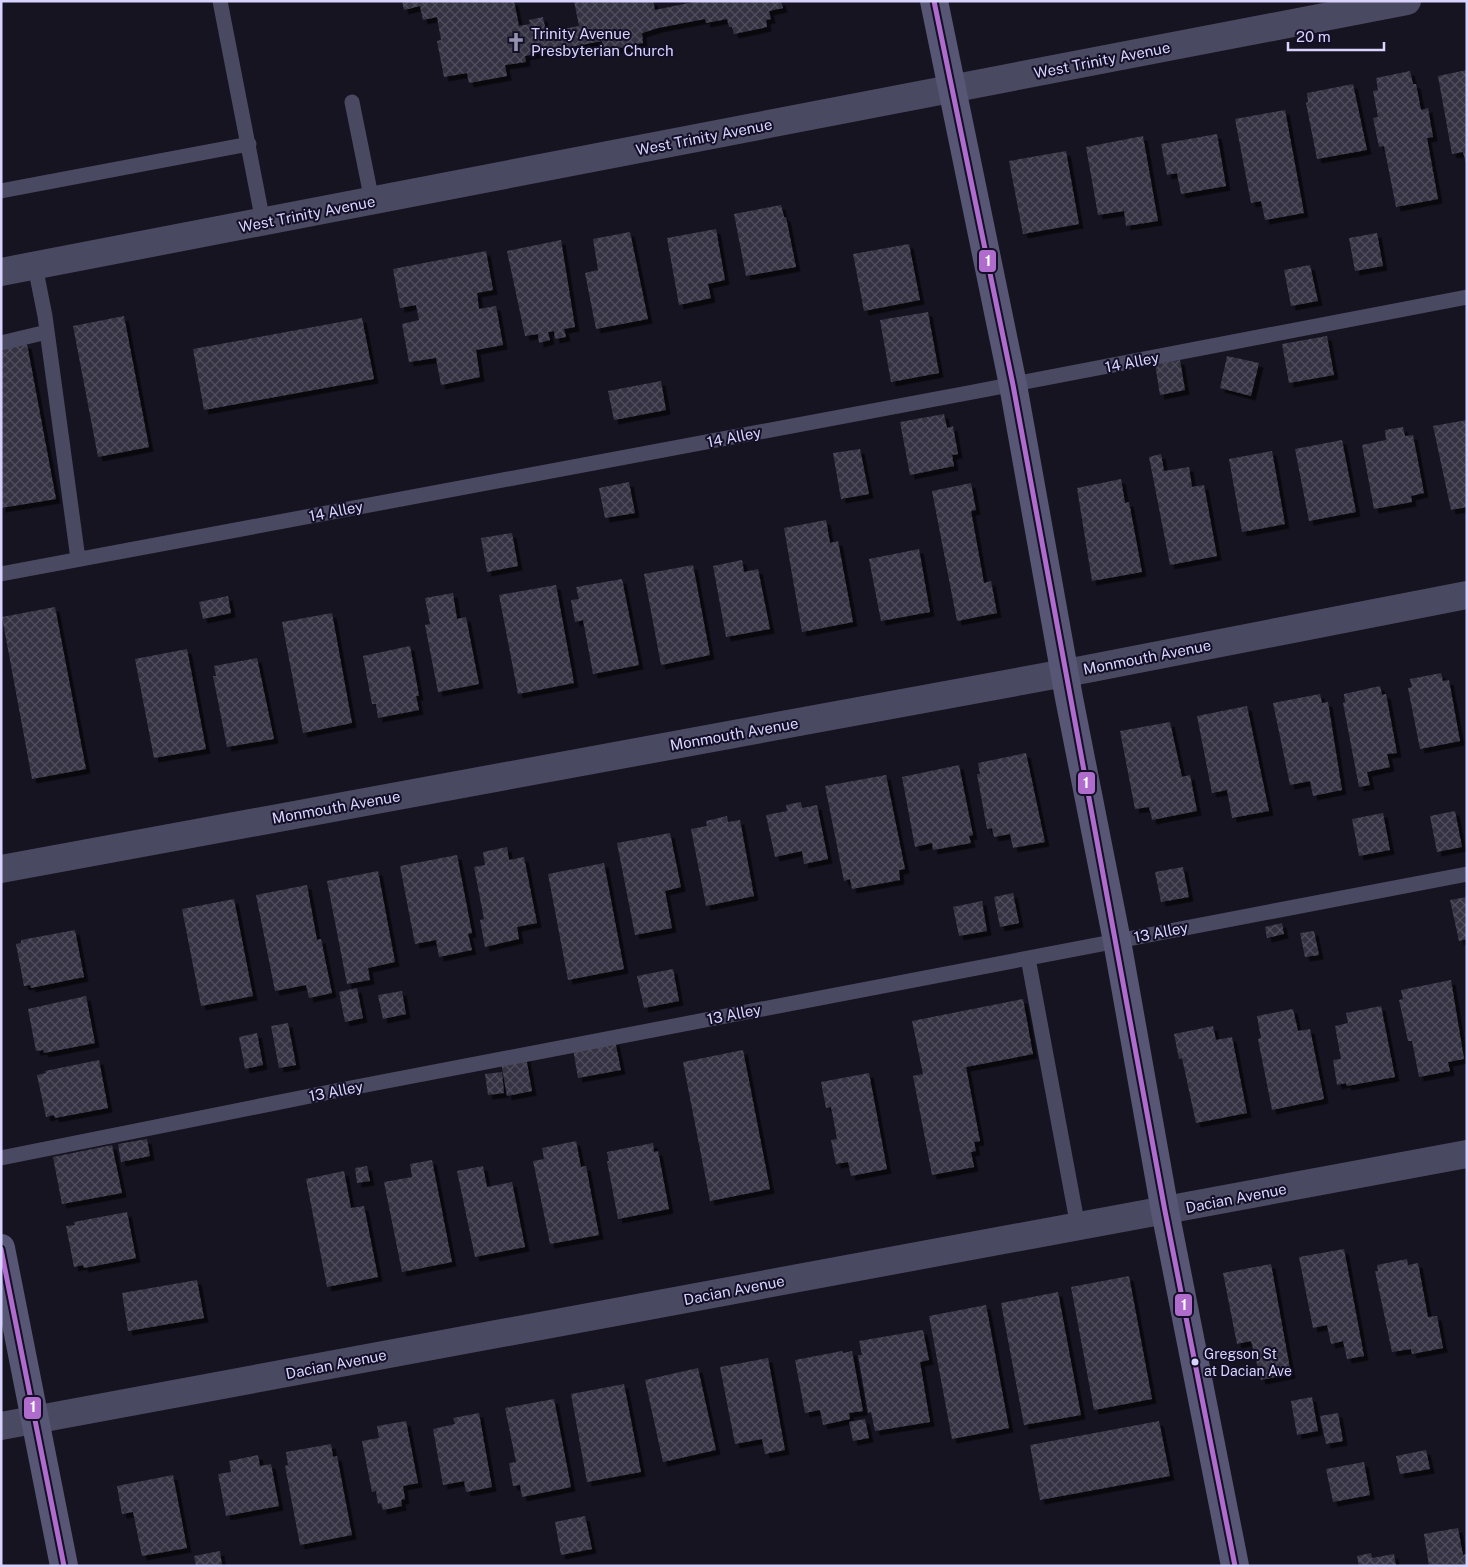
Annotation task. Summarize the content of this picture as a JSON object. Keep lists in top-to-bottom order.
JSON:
{
  "streets": {
    "street": ["West Trinity Avenue", "Monmouth Avenue", "Dacian Avenue"],
    "lane": ["14 Alley", "13 Alley"]
  },
  "places": {
    "church": ["Trinity Avenue Presbyterian Church"],
    "other": ["Gregson St at Dacian Ave"]
  },
  "lines": ["transit line 1"],
  "scale_bar": "20 m"
}
